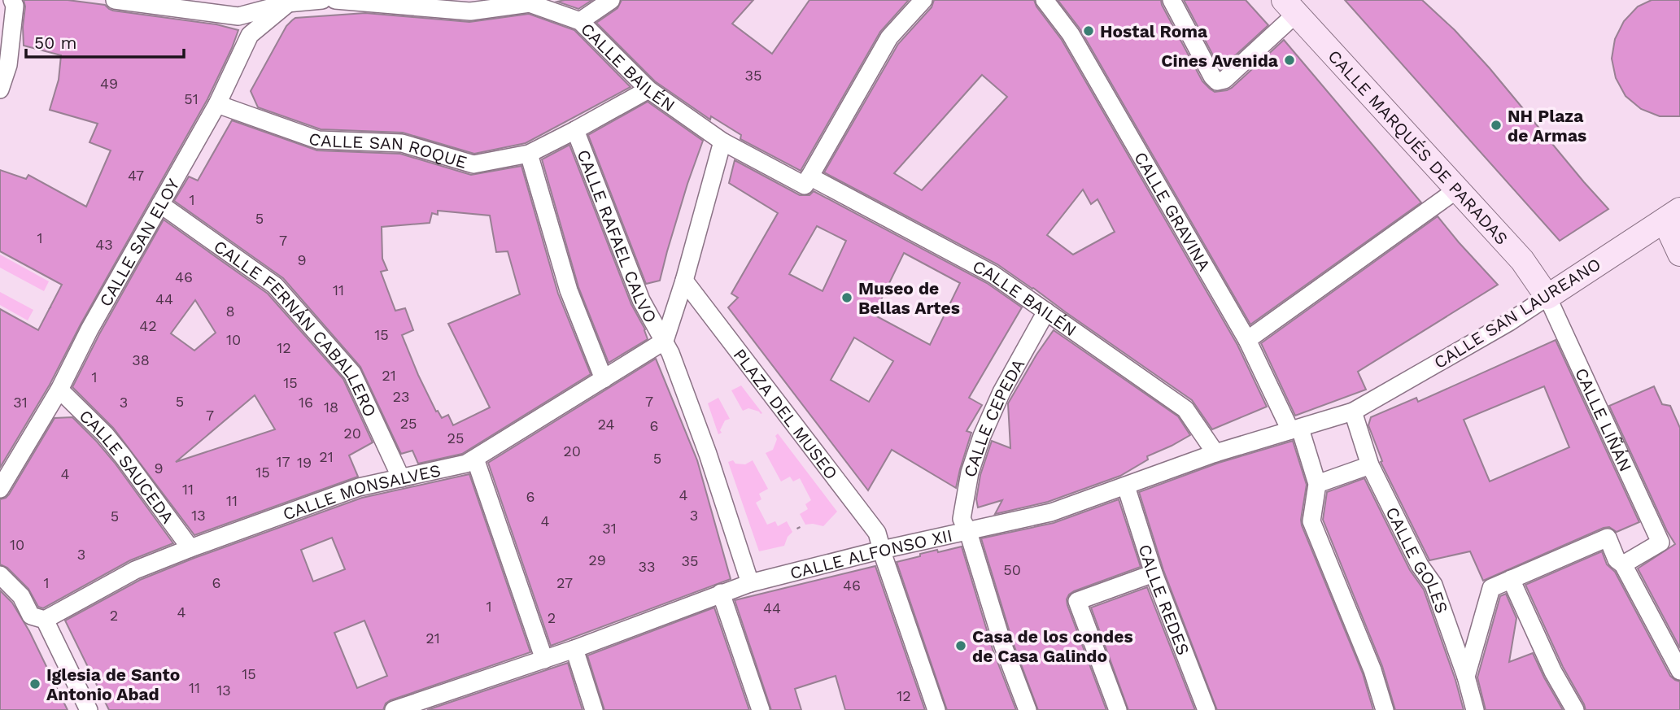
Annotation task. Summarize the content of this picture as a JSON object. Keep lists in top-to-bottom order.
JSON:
{
  "streets": {
    "main road": ["CALLE MARQUÉS DE PARADAS", "CALLE SAN LAUREANO"],
    "street": [
      "CALLE BAILÉN",
      "CALLE SAN ROQUE",
      "CALLE GRAVINA",
      "CALLE RAFAEL CALVO",
      "CALLE SAN ELOY",
      "CALLE FERNÁN CABALLERO",
      "PLAZA DEL MUSEO",
      "CALLE CEPEDA",
      "CALLE LIÑÁN",
      "CALLE SAUCEDA",
      "CALLE MONSALVES",
      "CALLE ALFONSO XII",
      "CALLE GOLES",
      "CALLE REDES"
    ]
  },
  "crossings": [
    ["CALLE BAILÉN", "CALLE SAN ROQUE"],
    ["CALLE BAILÉN", "CALLE CEPEDA"],
    ["CALLE BAILÉN", "CALLE ALFONSO XII"],
    ["CALLE MARQUÉS DE PARADAS", "CALLE SAN LAUREANO"],
    ["CALLE MARQUÉS DE PARADAS", "CALLE LIÑÁN"],
    ["CALLE SAN ROQUE", "CALLE RAFAEL CALVO"],
    ["CALLE SAN ROQUE", "CALLE SAN ELOY"],
    ["CALLE GRAVINA", "CALLE ALFONSO XII"],
    ["CALLE RAFAEL CALVO", "CALLE MONSALVES"],
    ["CALLE SAN ELOY", "CALLE FERNÁN CABALLERO"],
    ["CALLE SAN ELOY", "CALLE SAUCEDA"],
    ["CALLE SAN LAUREANO", "CALLE LIÑÁN"],
    ["CALLE SAN LAUREANO", "CALLE ALFONSO XII"],
    ["CALLE SAN LAUREANO", "CALLE GOLES"],
    ["CALLE FERNÁN CABALLERO", "CALLE MONSALVES"],
    ["PLAZA DEL MUSEO", "CALLE ALFONSO XII"],
    ["CALLE CEPEDA", "CALLE ALFONSO XII"],
    ["CALLE SAUCEDA", "CALLE MONSALVES"],
    ["CALLE ALFONSO XII", "CALLE GOLES"],
    ["CALLE ALFONSO XII", "CALLE REDES"]
  ],
  "places": [
    "Hostal Roma",
    "Cines Avenida",
    "NH Plaza de Armas",
    "Museo de Bellas Artes",
    "Casa de los condes de Casa Galindo",
    "Iglesia de Santo Antonio Abad"
  ],
  "house_numbers": [
    "35",
    "49",
    "51",
    "47",
    "1",
    "5",
    "1",
    "7",
    "43",
    "9",
    "46",
    "11",
    "44",
    "8",
    "42",
    "15",
    "10",
    "12",
    "38",
    "21",
    "1",
    "15",
    "23",
    "5",
    "7",
    "31",
    "3",
    "16",
    "18",
    "7",
    "25",
    "24",
    "6",
    "20",
    "25",
    "20",
    "21",
    "5",
    "17",
    "19",
    "9",
    "15",
    "4",
    "11",
    "4",
    "6",
    "11",
    "13",
    "3",
    "5",
    "4",
    "31",
    "10",
    "3",
    "29",
    "35",
    "33",
    "50",
    "1",
    "6",
    "27",
    "46",
    "1",
    "44",
    "4",
    "2",
    "2",
    "21",
    "15",
    "11",
    "13",
    "12"
  ],
  "scale_bar": "50 m"
}
